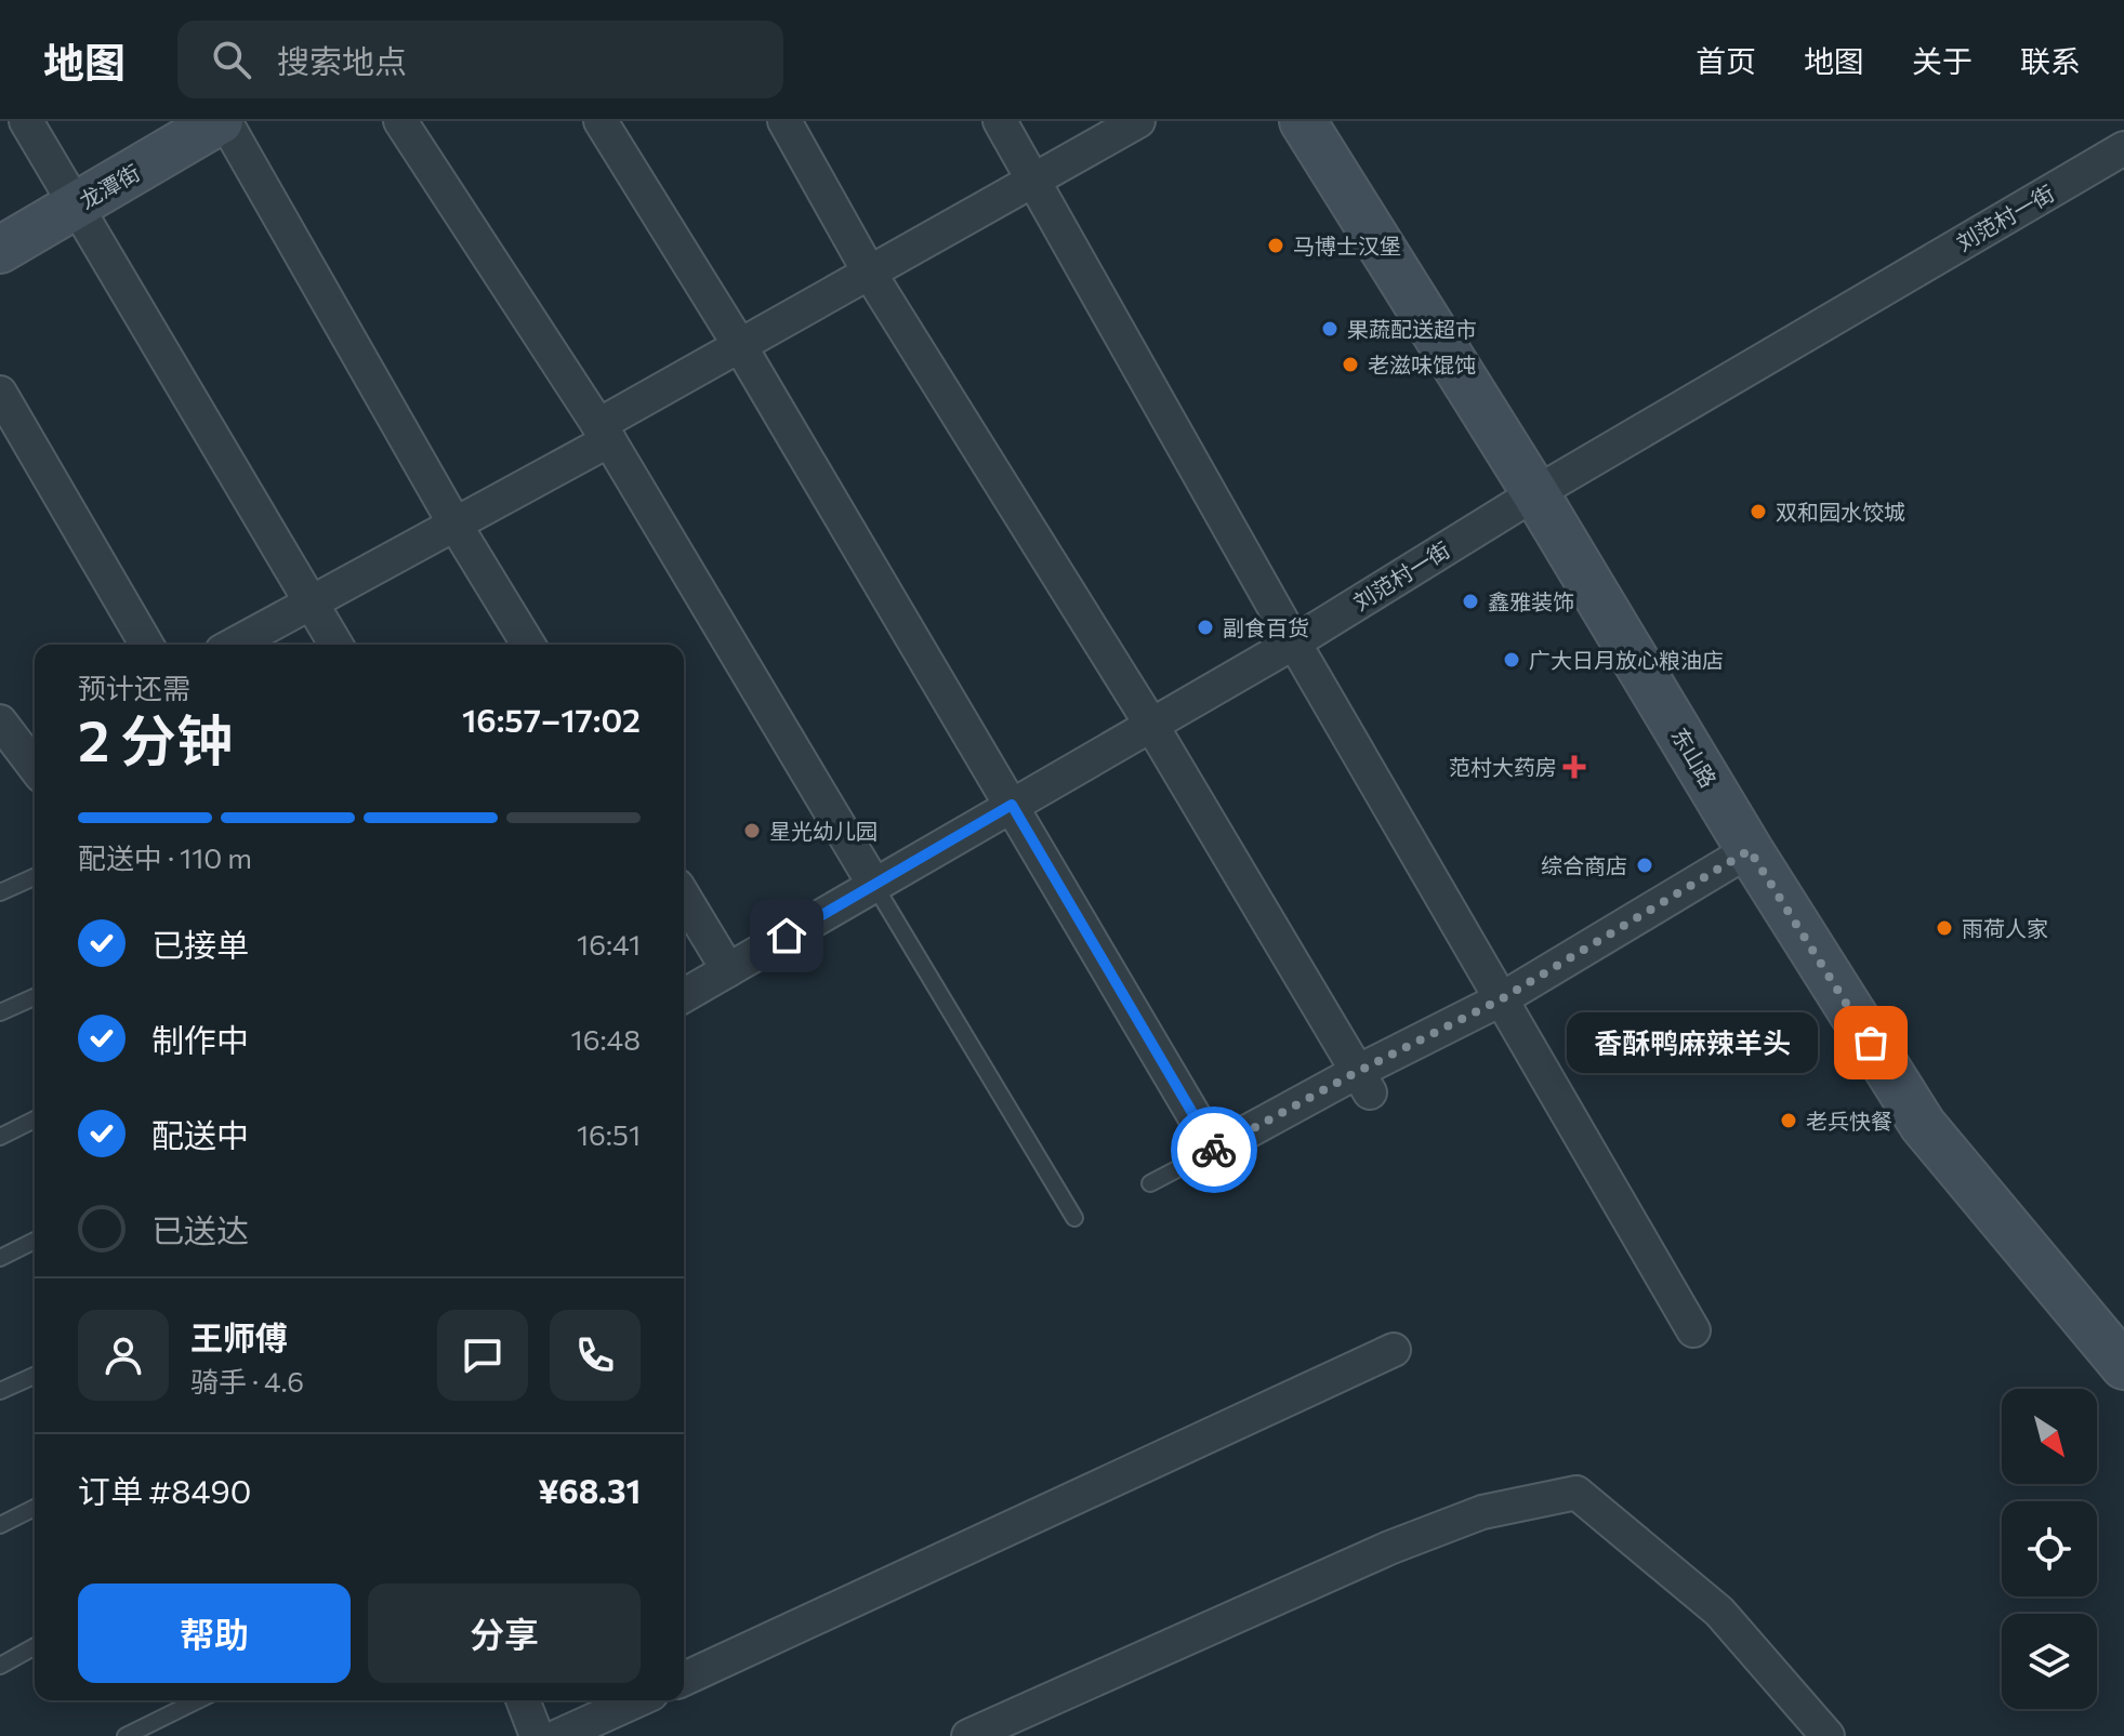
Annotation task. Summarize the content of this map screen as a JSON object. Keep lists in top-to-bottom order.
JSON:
{
  "streets": {
    "street": ["龙潭街", "刘范村一街", "东山路"]
  },
  "crossings": [
    ["刘范村一街", "东山路"]
  ],
  "places": {
    "other": [
      "马博士汉堡",
      "果蔬配送超市",
      "老滋味馄饨",
      "双和园水饺城",
      "鑫雅装饰",
      "副食百货",
      "广大日月放心粮油店",
      "星光幼儿园",
      "综合商店",
      "雨荷人家",
      "香酥鸭麻辣羊头",
      "老兵快餐"
    ],
    "health": ["范村大药房"]
  },
  "north": "bottom right",
  "page": {
    "header": "地图",
    "search": "搜索地点",
    "nav": [
      "首页",
      "地图",
      "关于",
      "联系"
    ],
    "heading": ["2 分钟", "预计还需", "16:57–17:02"],
    "panel": [
      "王师傅",
      "骑手 · 4.6",
      "订单 #8490",
      "¥68.31"
    ],
    "bar": "配送中 · 110 m",
    "list": [
      ["已接单", "16:41"],
      ["制作中", "16:48"],
      ["配送中", "16:51"],
      "已送达"
    ],
    "bubble": "香酥鸭麻辣羊头",
    "buttons": ["帮助", "分享"]
  }
}
